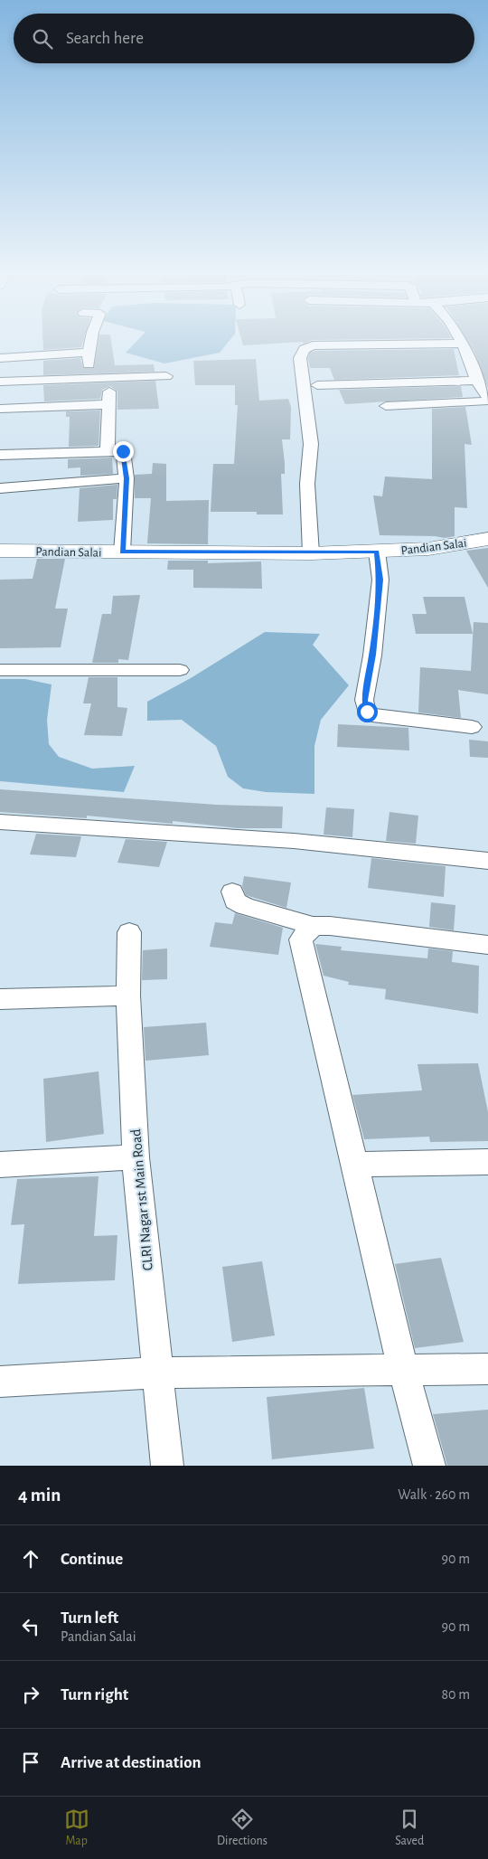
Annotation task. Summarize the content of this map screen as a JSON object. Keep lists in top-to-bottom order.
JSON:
{
  "streets": {
    "street": ["Pandian Salai", "CLRI Nagar 1st Main Road"]
  },
  "page": {
    "search": "Search here",
    "heading": ["4 min", "Walk · 260 m"],
    "list": [
      ["Continue", "90 m"],
      ["Turn left", "Pandian Salai", "90 m"],
      ["Turn right", "80 m"],
      "Arrive at destination"
    ],
    "nav": ["Map", "Directions", "Saved"]
  }
}
